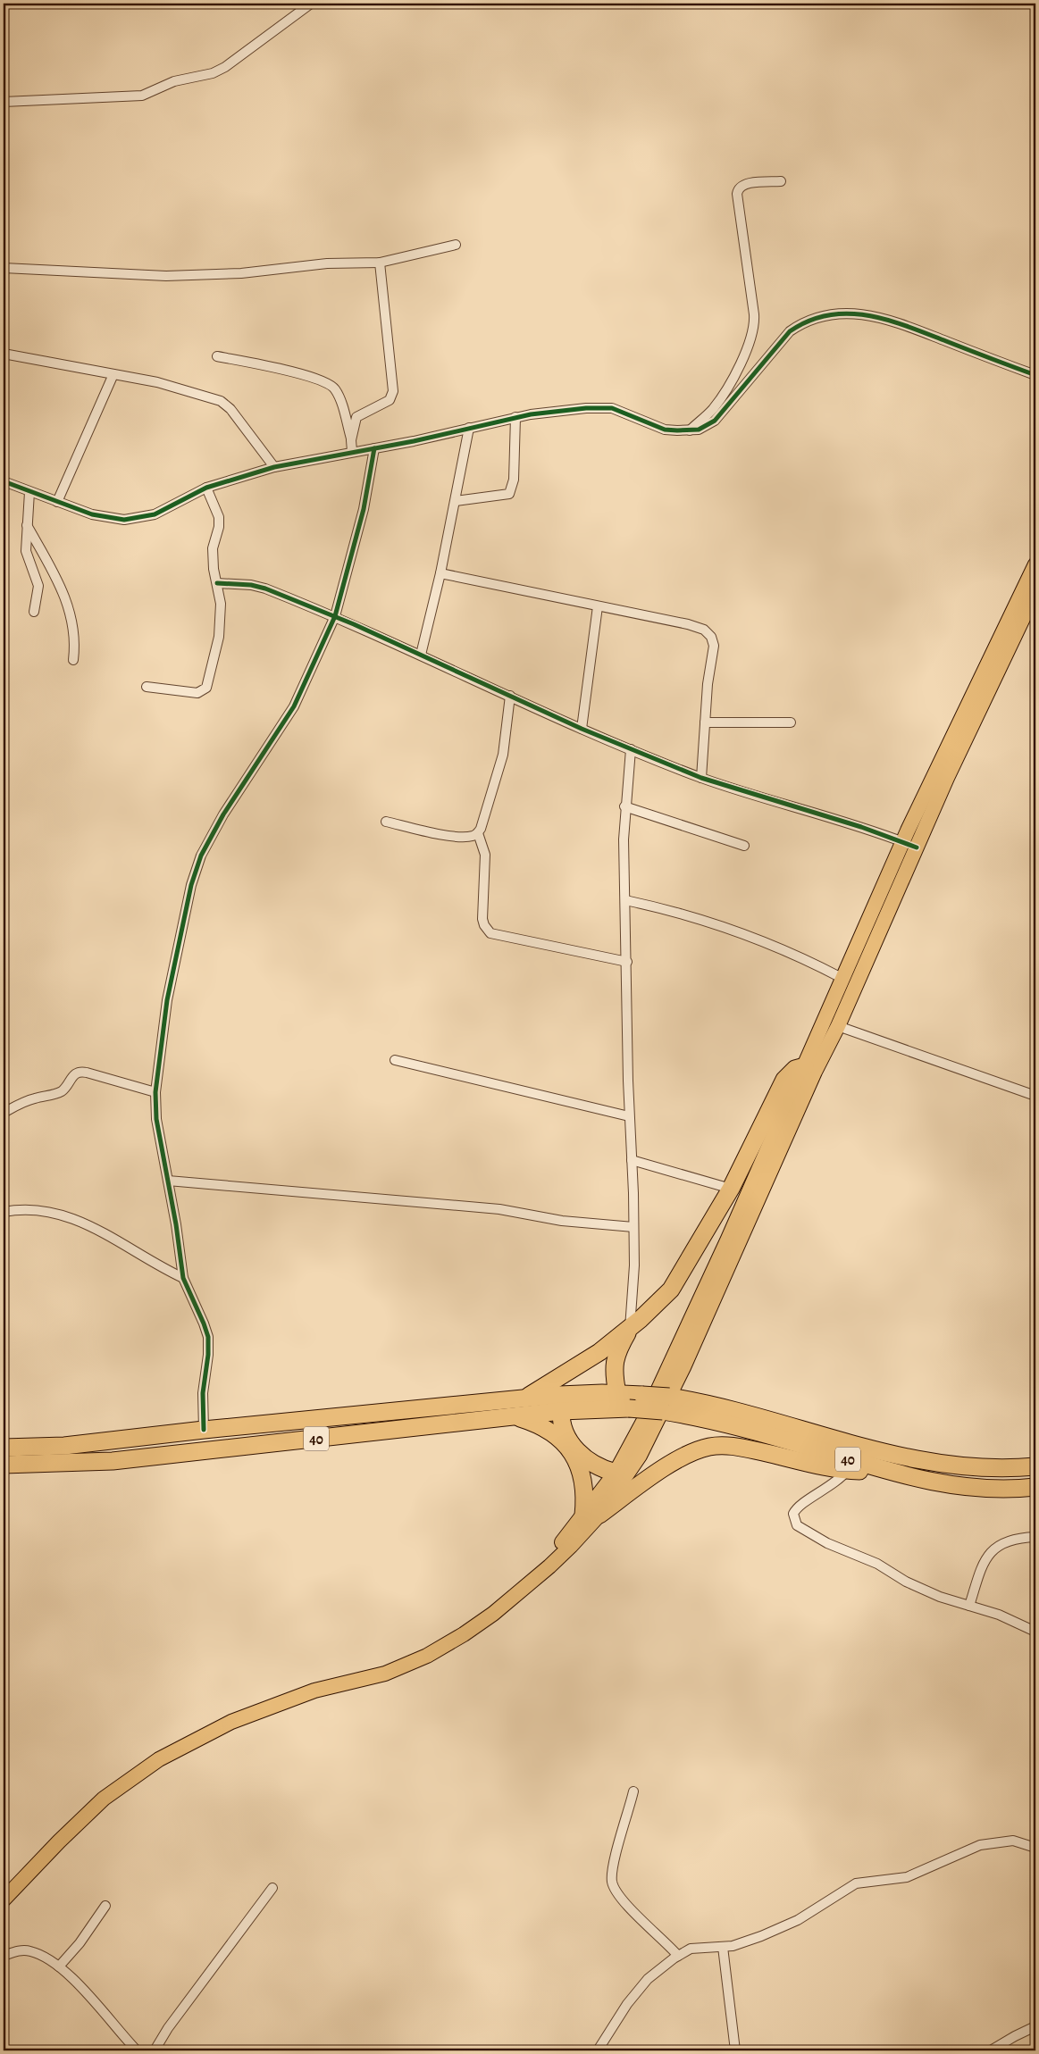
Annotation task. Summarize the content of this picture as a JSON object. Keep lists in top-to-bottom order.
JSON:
{
  "streets": {
    "highway": ["40"]
  }
}
